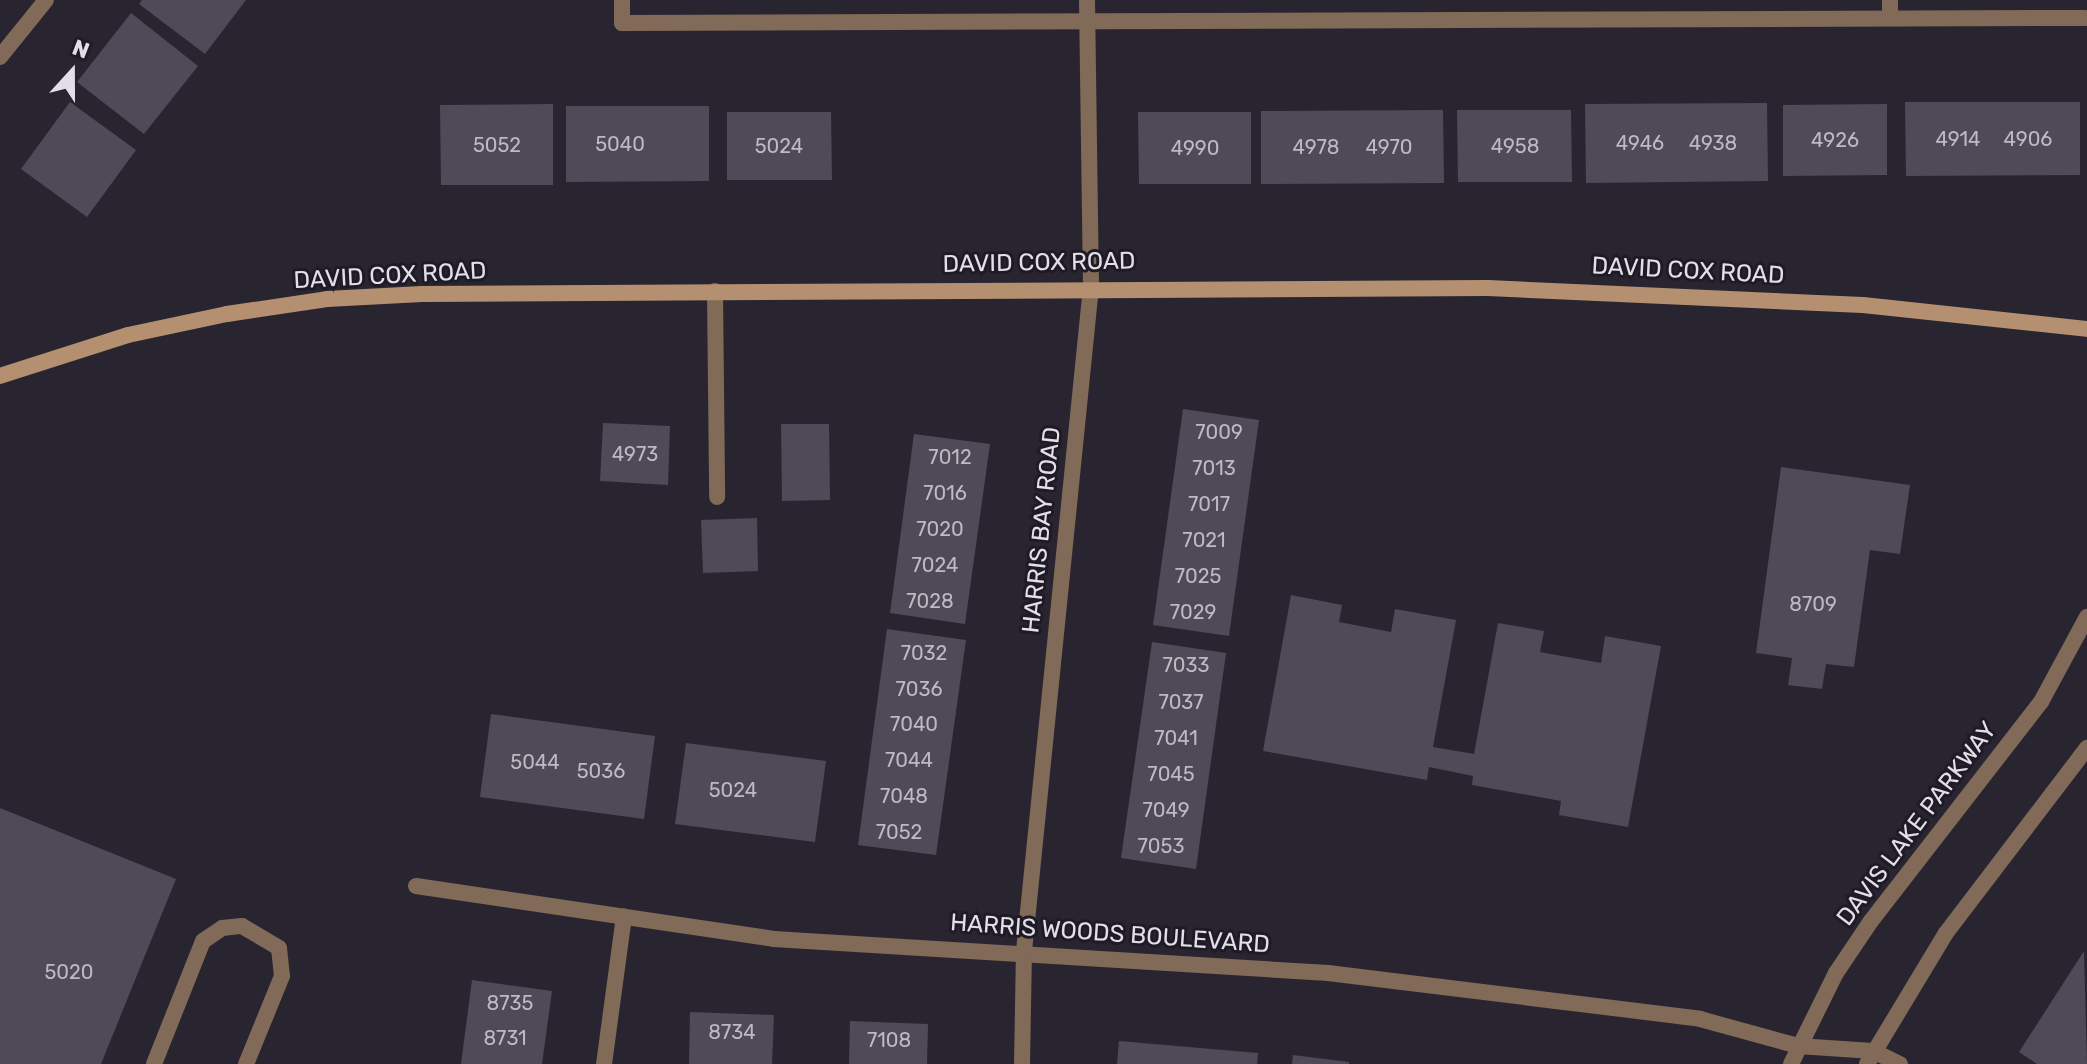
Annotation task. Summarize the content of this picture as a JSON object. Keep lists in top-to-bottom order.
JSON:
{
  "streets": {
    "main road": ["DAVID COX ROAD"],
    "street": ["HARRIS BAY ROAD", "DAVIS LAKE PARKWAY", "HARRIS WOODS BOULEVARD"]
  },
  "crossings": [
    ["DAVID COX ROAD", "HARRIS BAY ROAD"],
    ["HARRIS BAY ROAD", "HARRIS WOODS BOULEVARD"],
    ["DAVIS LAKE PARKWAY", "HARRIS WOODS BOULEVARD"]
  ],
  "house_numbers": [
    "4914",
    "4906",
    "4926",
    "4946",
    "4938",
    "5040",
    "5052",
    "5024",
    "4958",
    "4978",
    "4970",
    "4990",
    "7009",
    "4973",
    "7012",
    "7013",
    "7016",
    "7017",
    "7020",
    "7021",
    "7024",
    "7025",
    "7028",
    "8709",
    "7029",
    "7032",
    "7033",
    "7036",
    "7037",
    "7040",
    "7041",
    "7044",
    "5044",
    "5036",
    "7045",
    "5024",
    "7048",
    "7049",
    "7052",
    "7053",
    "5020",
    "8735",
    "8734",
    "8731",
    "7108"
  ],
  "north": "top"
}
